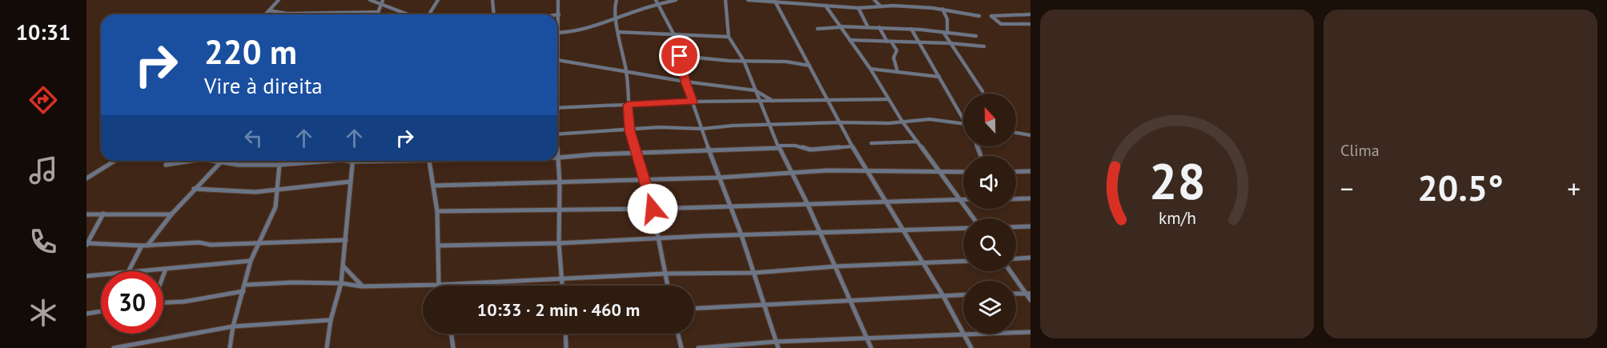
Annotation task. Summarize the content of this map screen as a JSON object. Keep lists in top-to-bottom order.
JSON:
{
  "north": "top",
  "page": {
    "tabs": "10:31",
    "tile": "Clima",
    "turn": ["220 m", "Vire à direita"],
    "heat": ["−", "20.5°", "+"],
    "limit": "30",
    "trip": "10:33 · 2 min · 460 m",
    "gauge": ["28", "km/h"]
  }
}
